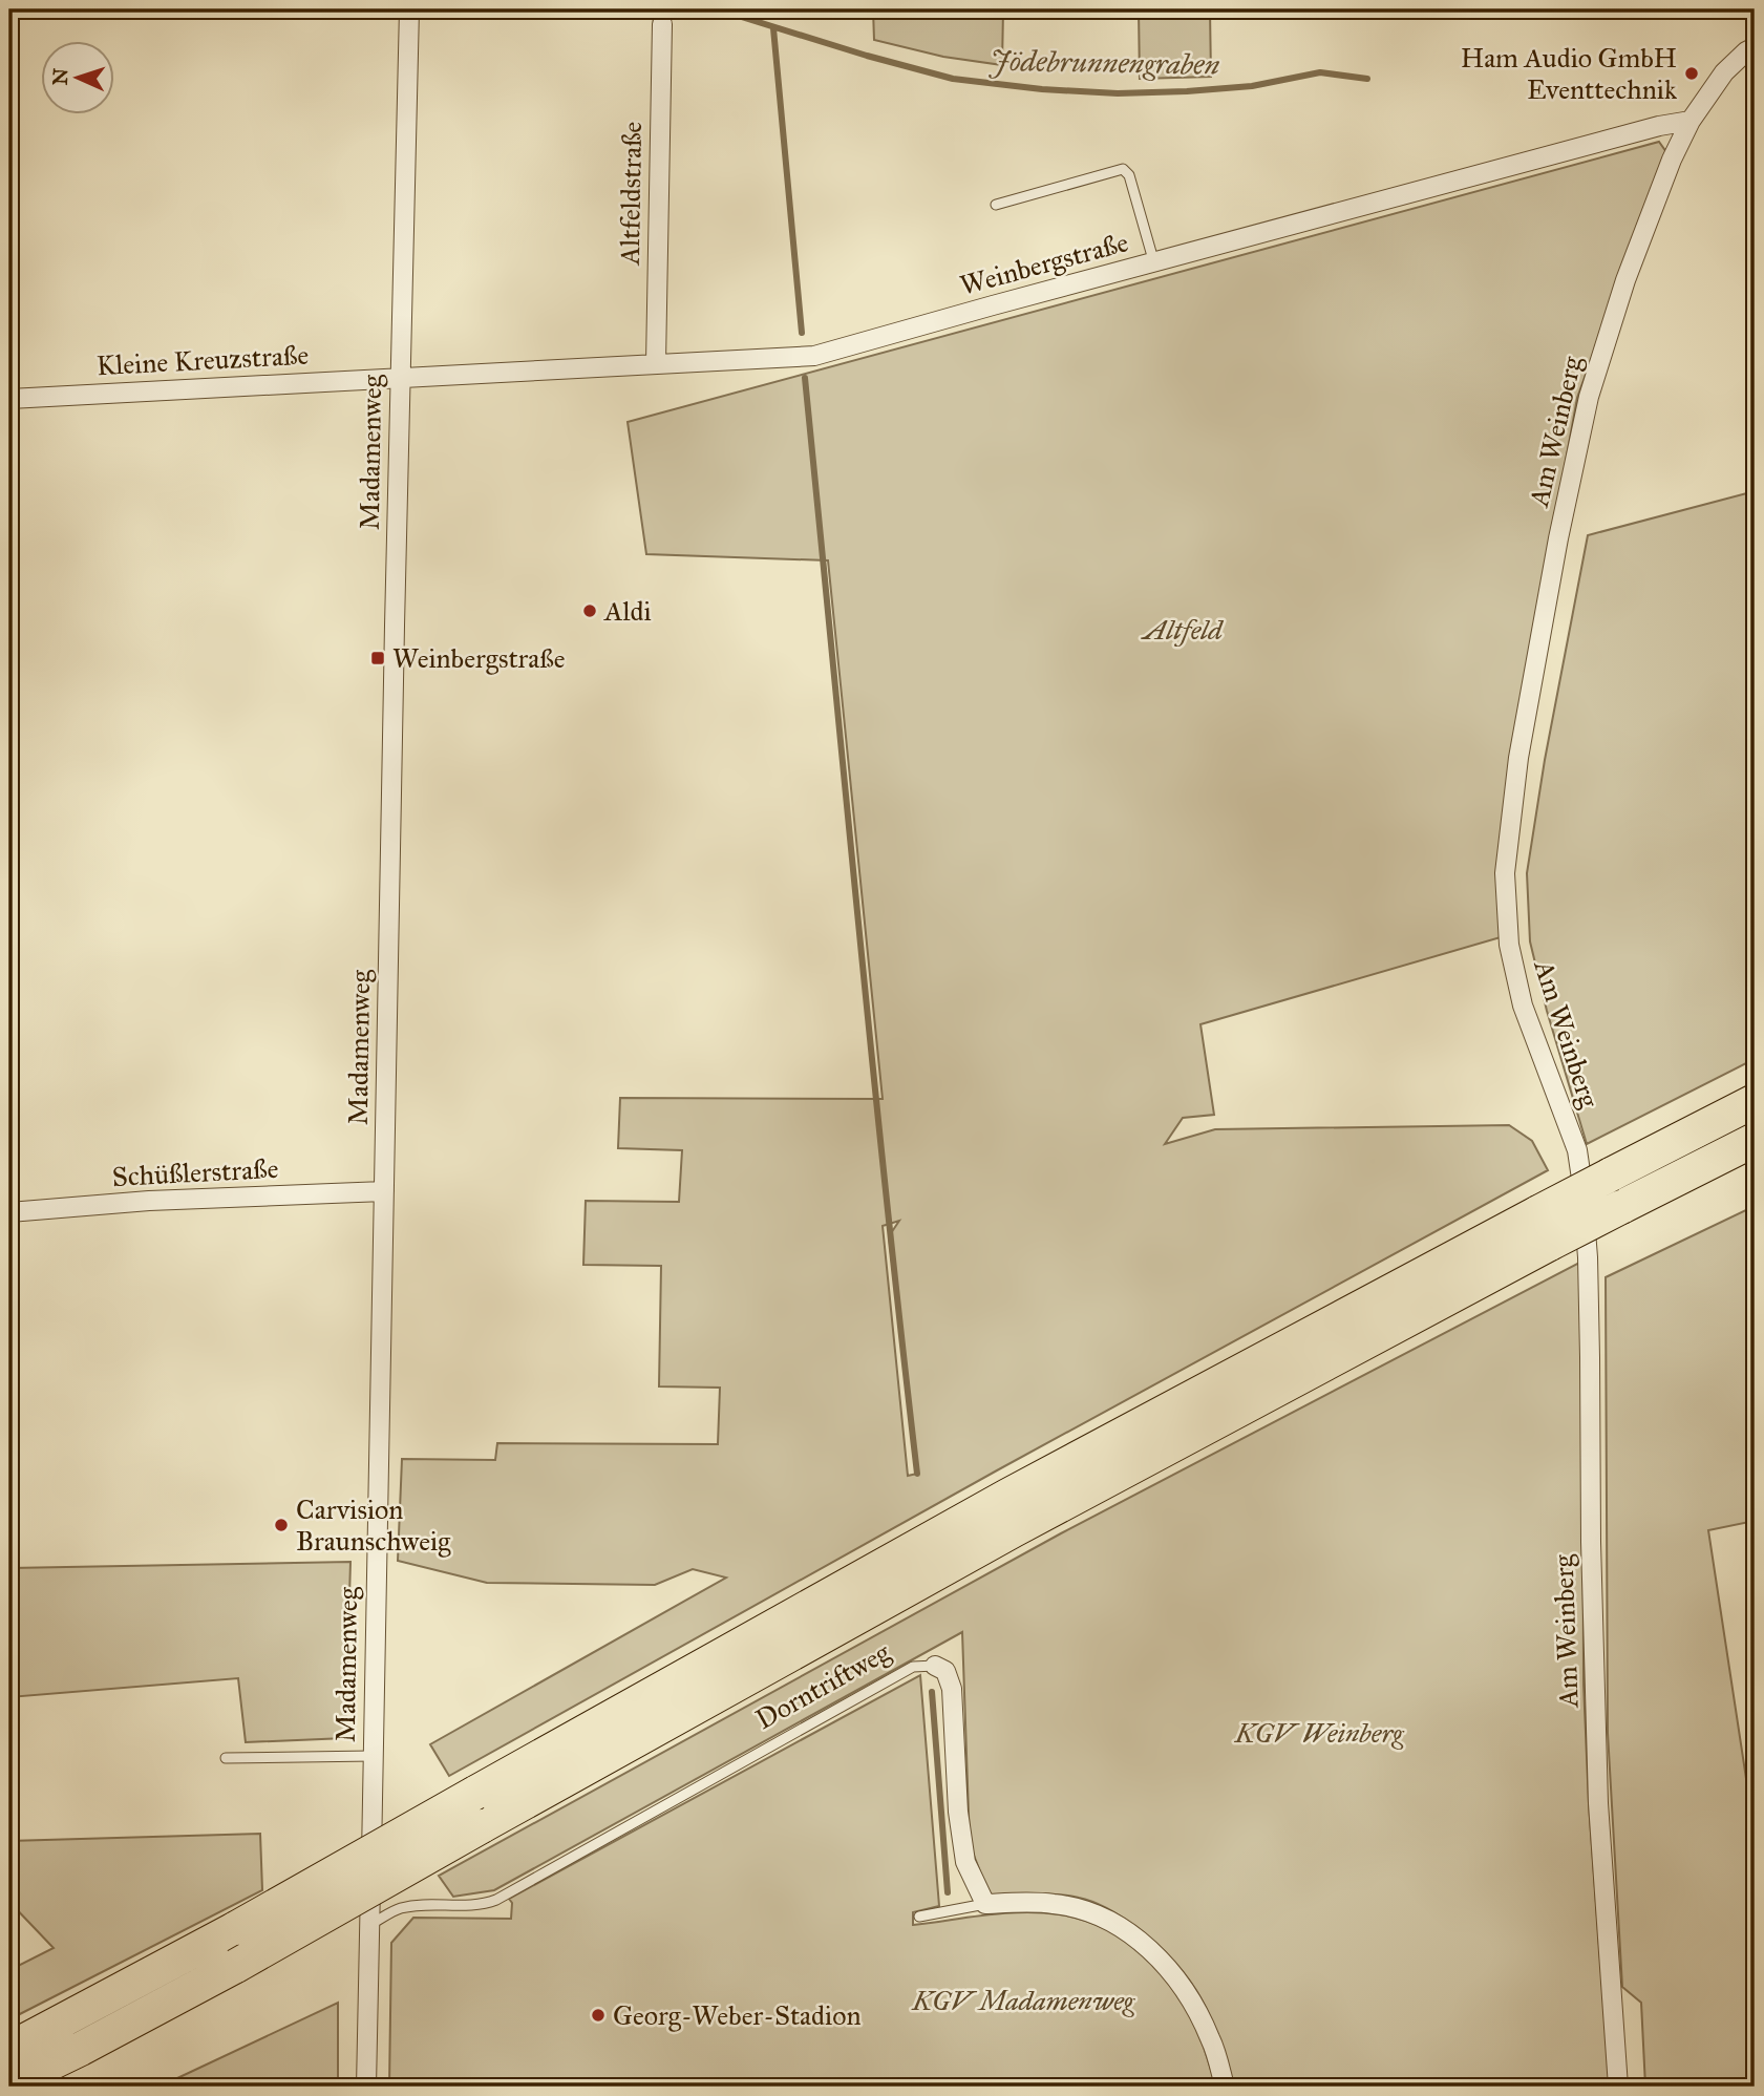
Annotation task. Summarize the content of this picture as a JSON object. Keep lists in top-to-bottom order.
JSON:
{
  "streets": {
    "street": [
      "Altfeldstraße",
      "Weinbergstraße",
      "Kleine Kreuzstraße",
      "Am Weinberg",
      "Madamenweg",
      "Schüßlerstraße",
      "Dorntriftweg"
    ]
  },
  "crossings": [
    ["Altfeldstraße", "Weinbergstraße"],
    ["Weinbergstraße", "Kleine Kreuzstraße"],
    ["Weinbergstraße", "Am Weinberg"],
    ["Weinbergstraße", "Madamenweg"],
    ["Kleine Kreuzstraße", "Madamenweg"],
    ["Madamenweg", "Schüßlerstraße"],
    ["Madamenweg", "Dorntriftweg"]
  ],
  "water": ["Jödebrunnengraben"],
  "parks": ["Altfeld", "KGV Weinberg", "KGV Madamenweg"],
  "places": {
    "other": [
      "Ham Audio GmbH Eventtechnik",
      "Aldi",
      "Carvision Braunschweig",
      "Georg-Weber-Stadion"
    ],
    "transit": ["Weinbergstraße"]
  },
  "north": "left"
}
